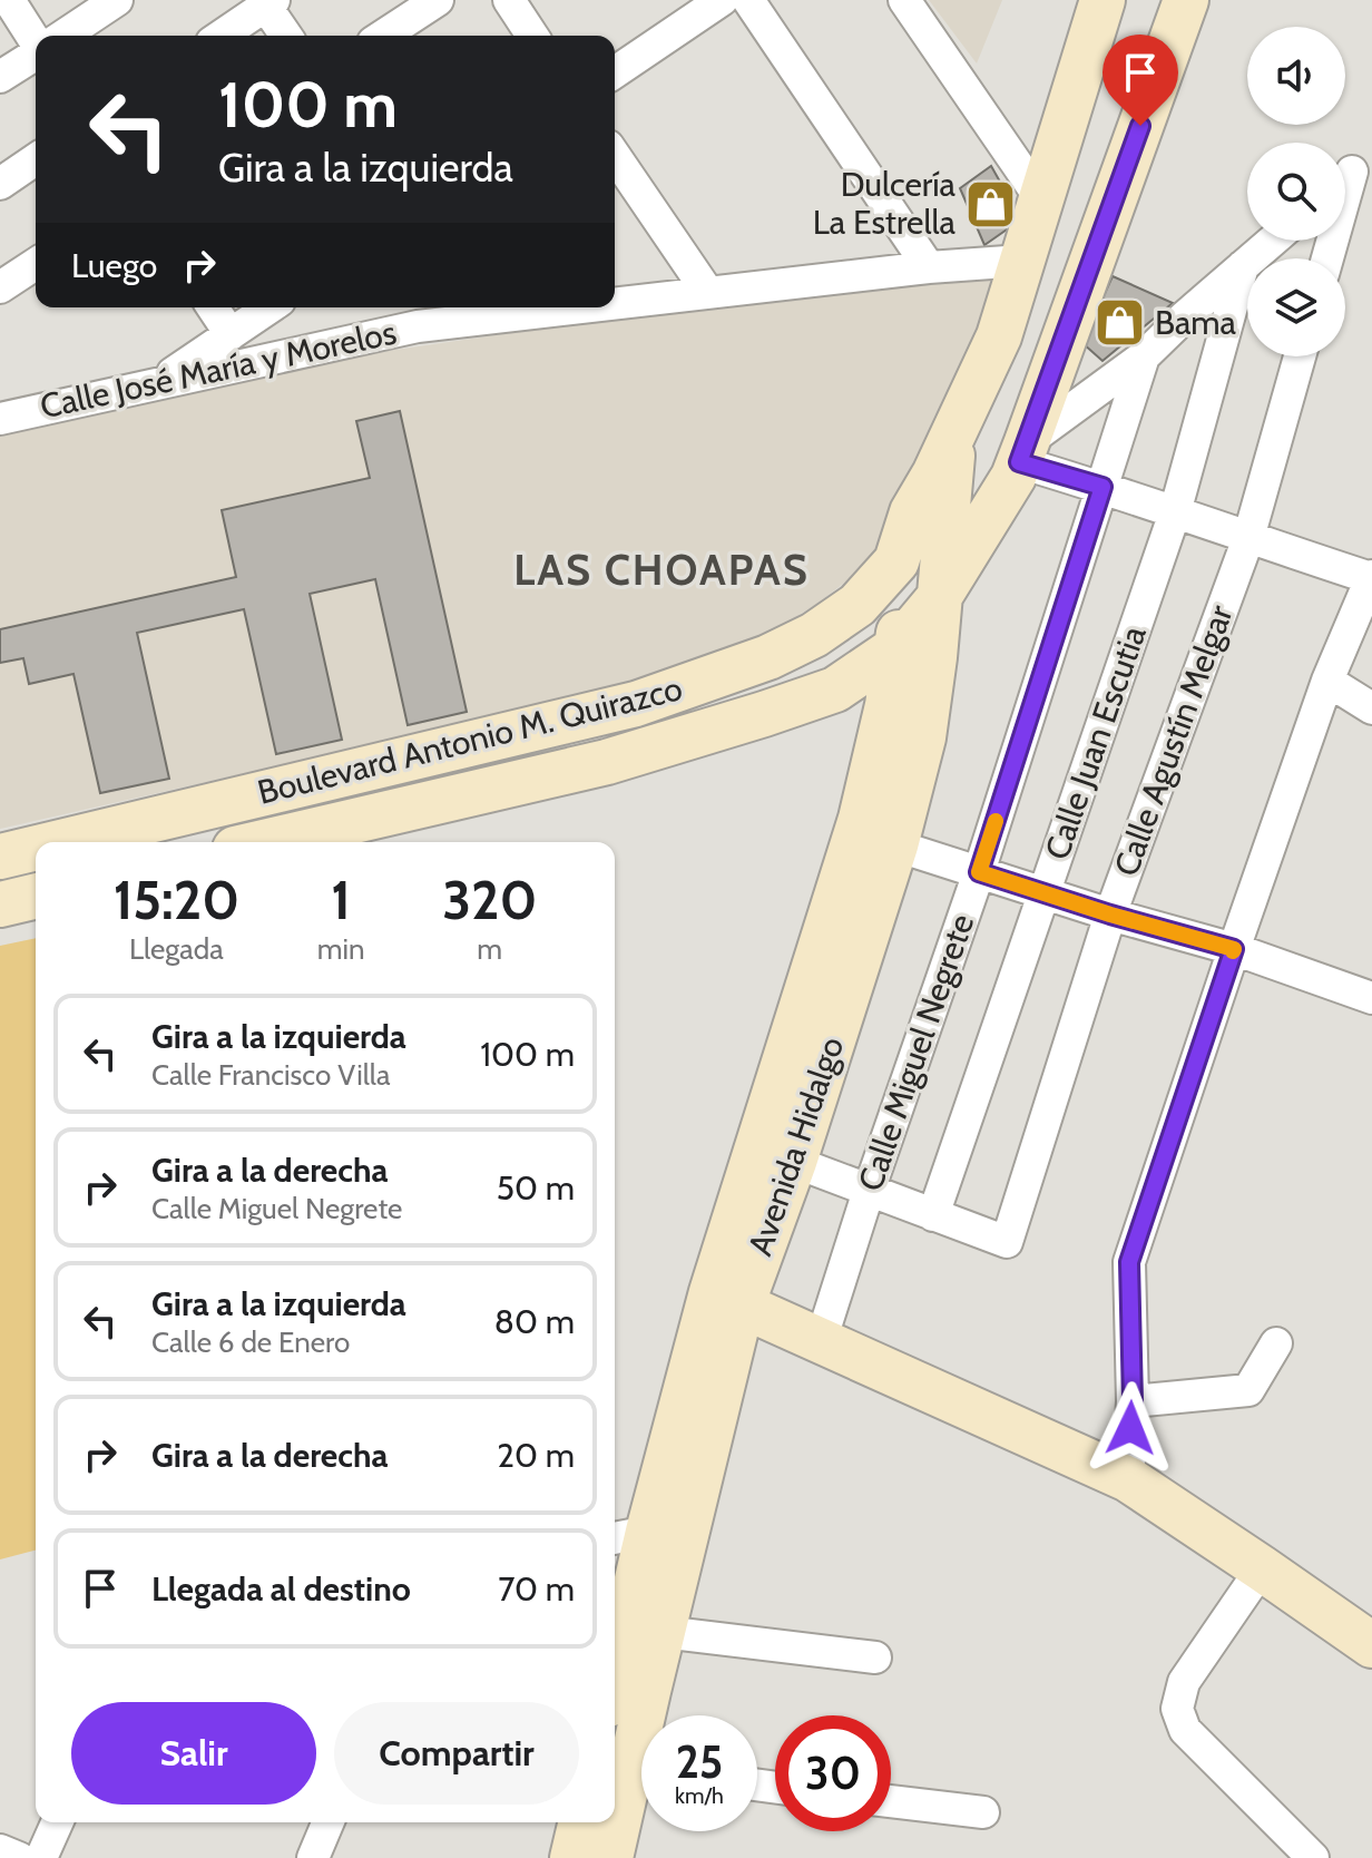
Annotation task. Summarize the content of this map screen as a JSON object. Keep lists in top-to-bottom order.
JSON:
{
  "streets": {
    "street": [
      "Calle José María y Morelos",
      "Boulevard Antonio M. Quirazco",
      "Calle Agustín Melgar",
      "Calle Juan Escutia",
      "Calle Miguel Negrete",
      "Avenida Hidalgo"
    ]
  },
  "crossings": [
    ["Calle José María y Morelos", "Boulevard Antonio M. Quirazco"],
    ["Boulevard Antonio M. Quirazco", "Avenida Hidalgo"],
    ["Calle Agustín Melgar", "Calle Juan Escutia"]
  ],
  "districts": ["LAS CHOAPAS"],
  "places": {
    "shop": ["Dulcería La Estrella", "Bama"]
  },
  "page": {
    "turn": ["100 m", "Gira a la izquierda"],
    "then": "Luego",
    "eta": [
      "15:20",
      "Llegada",
      "1",
      "min",
      "320",
      "m"
    ],
    "list": [
      {
        "name": "Gira a la izquierda",
        "note": "Calle Francisco Villa",
        "value": "100 m"
      },
      {
        "name": "Gira a la derecha",
        "note": "Calle Miguel Negrete",
        "value": "50 m"
      },
      {
        "name": "Gira a la izquierda",
        "note": "Calle 6 de Enero",
        "value": "80 m"
      },
      {
        "name": "Gira a la derecha",
        "value": "20 m"
      },
      {
        "name": "Llegada al destino",
        "value": "70 m"
      }
    ],
    "buttons": ["Salir", "Compartir"],
    "speed": "25 km/h",
    "limit": "30"
  }
}
